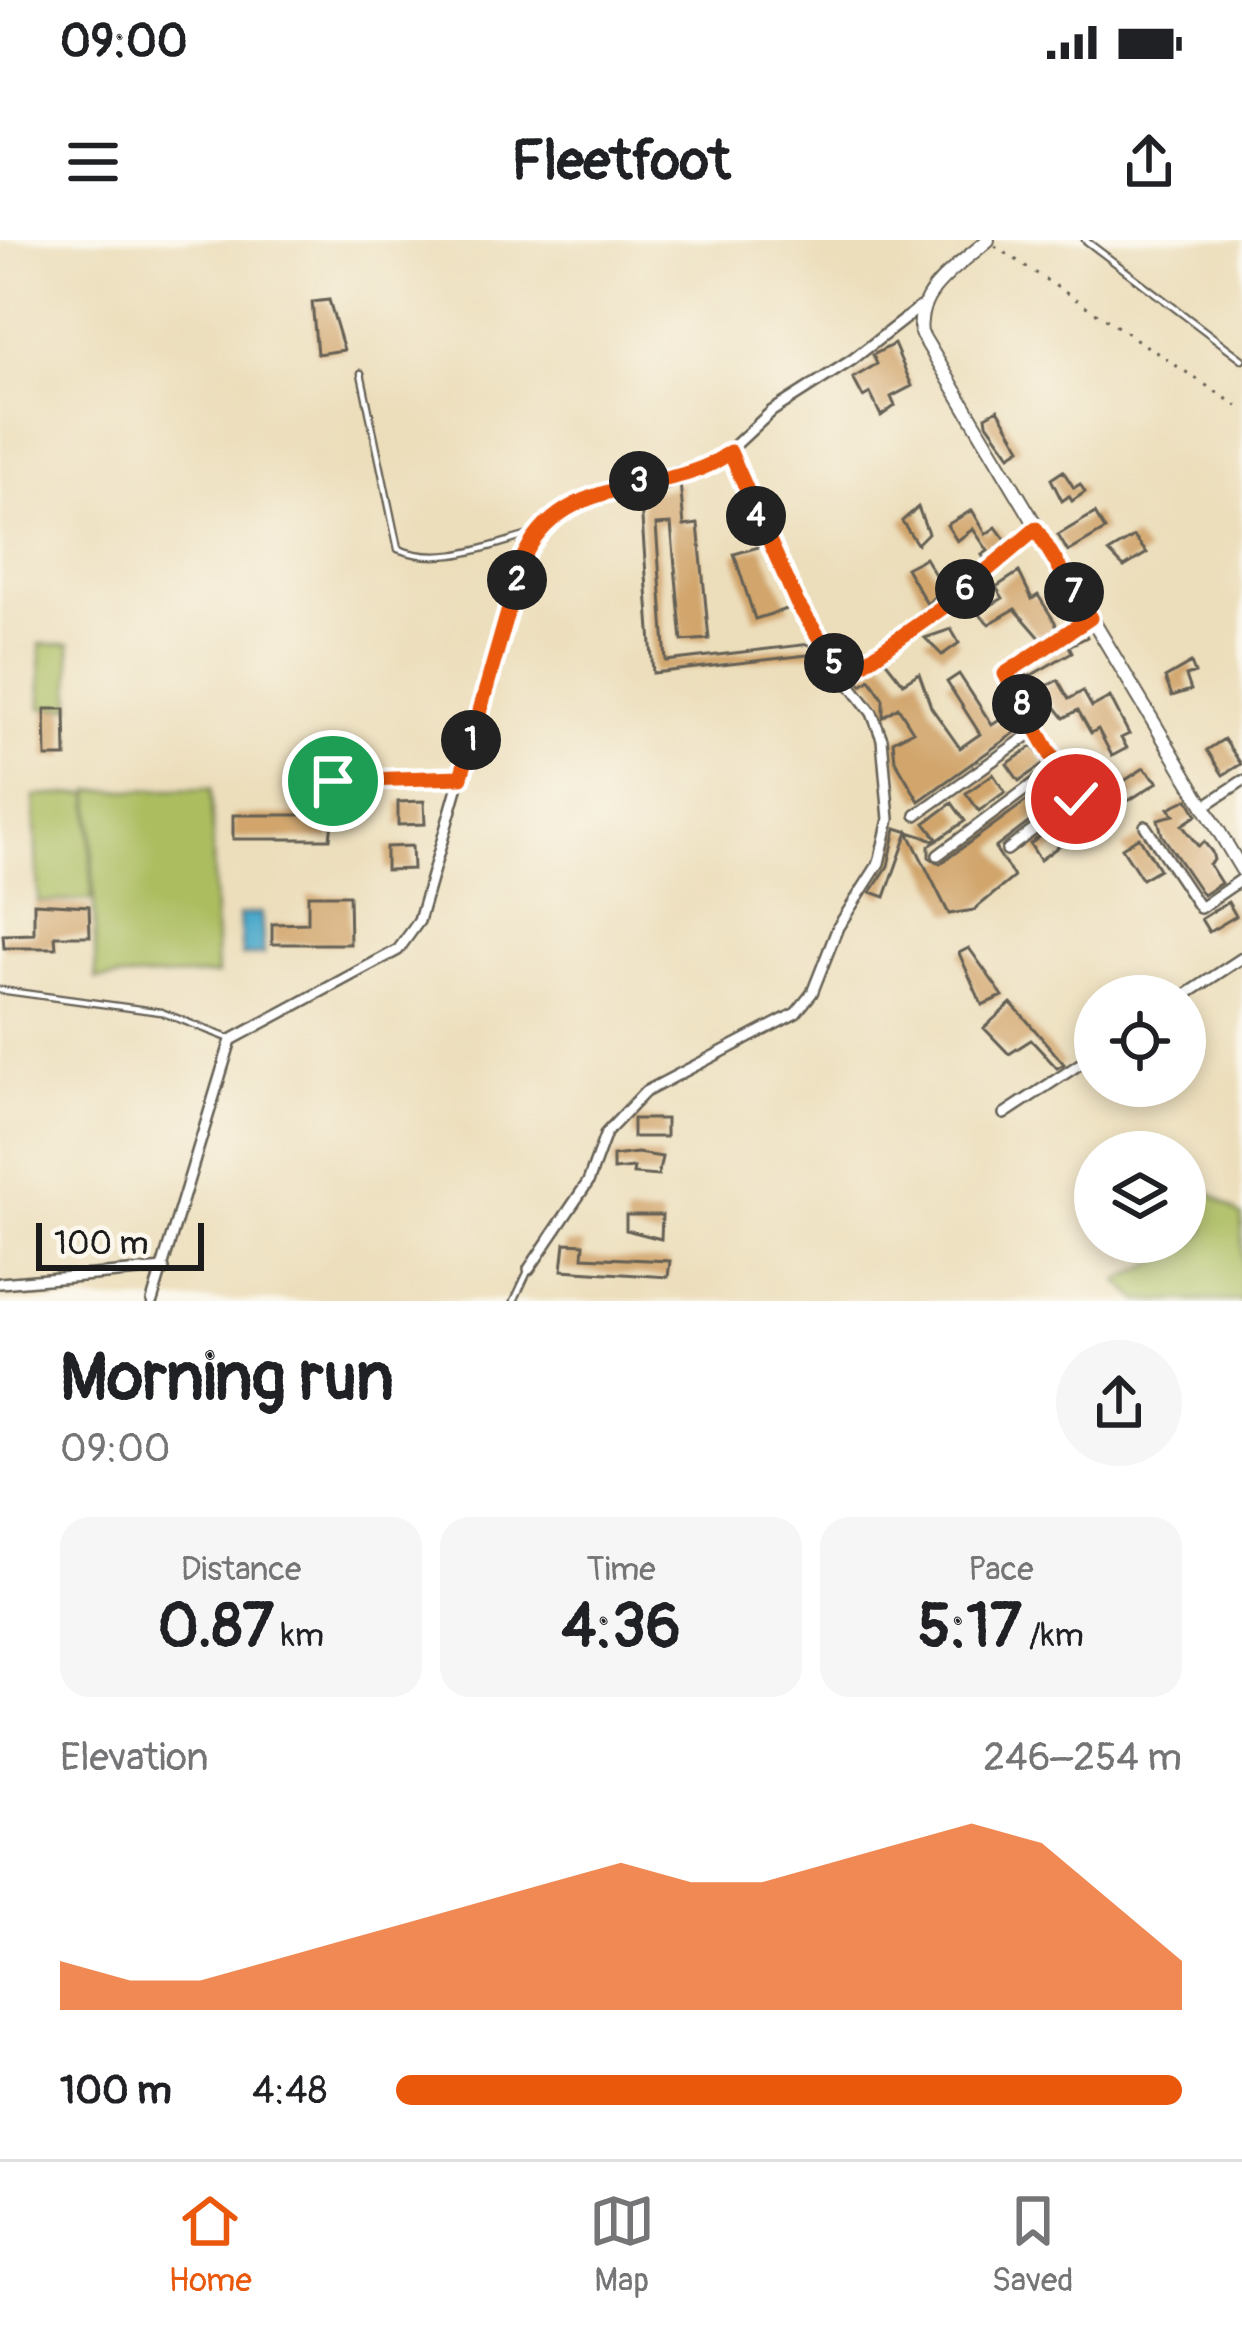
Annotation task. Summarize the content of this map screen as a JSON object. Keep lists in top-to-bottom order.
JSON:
{
  "scale_bar": "100 m",
  "page": {
    "status": "09:00",
    "header": "Fleetfoot",
    "pins": [
      "3",
      "4",
      "2",
      "6",
      "7",
      "5",
      "8",
      "1"
    ],
    "scale": "100 m",
    "heading": ["Morning run", "09:00"],
    "stats": [
      ["Distance", "0.87 km"],
      ["Time", "4:36"],
      ["Pace", "5:17 /km"]
    ],
    "chart": ["Elevation", "246–254 m"],
    "list": [
      {
        "name": "100 m",
        "note": "4:48"
      }
    ],
    "tabs": ["Home", "Map", "Saved"]
  }
}
